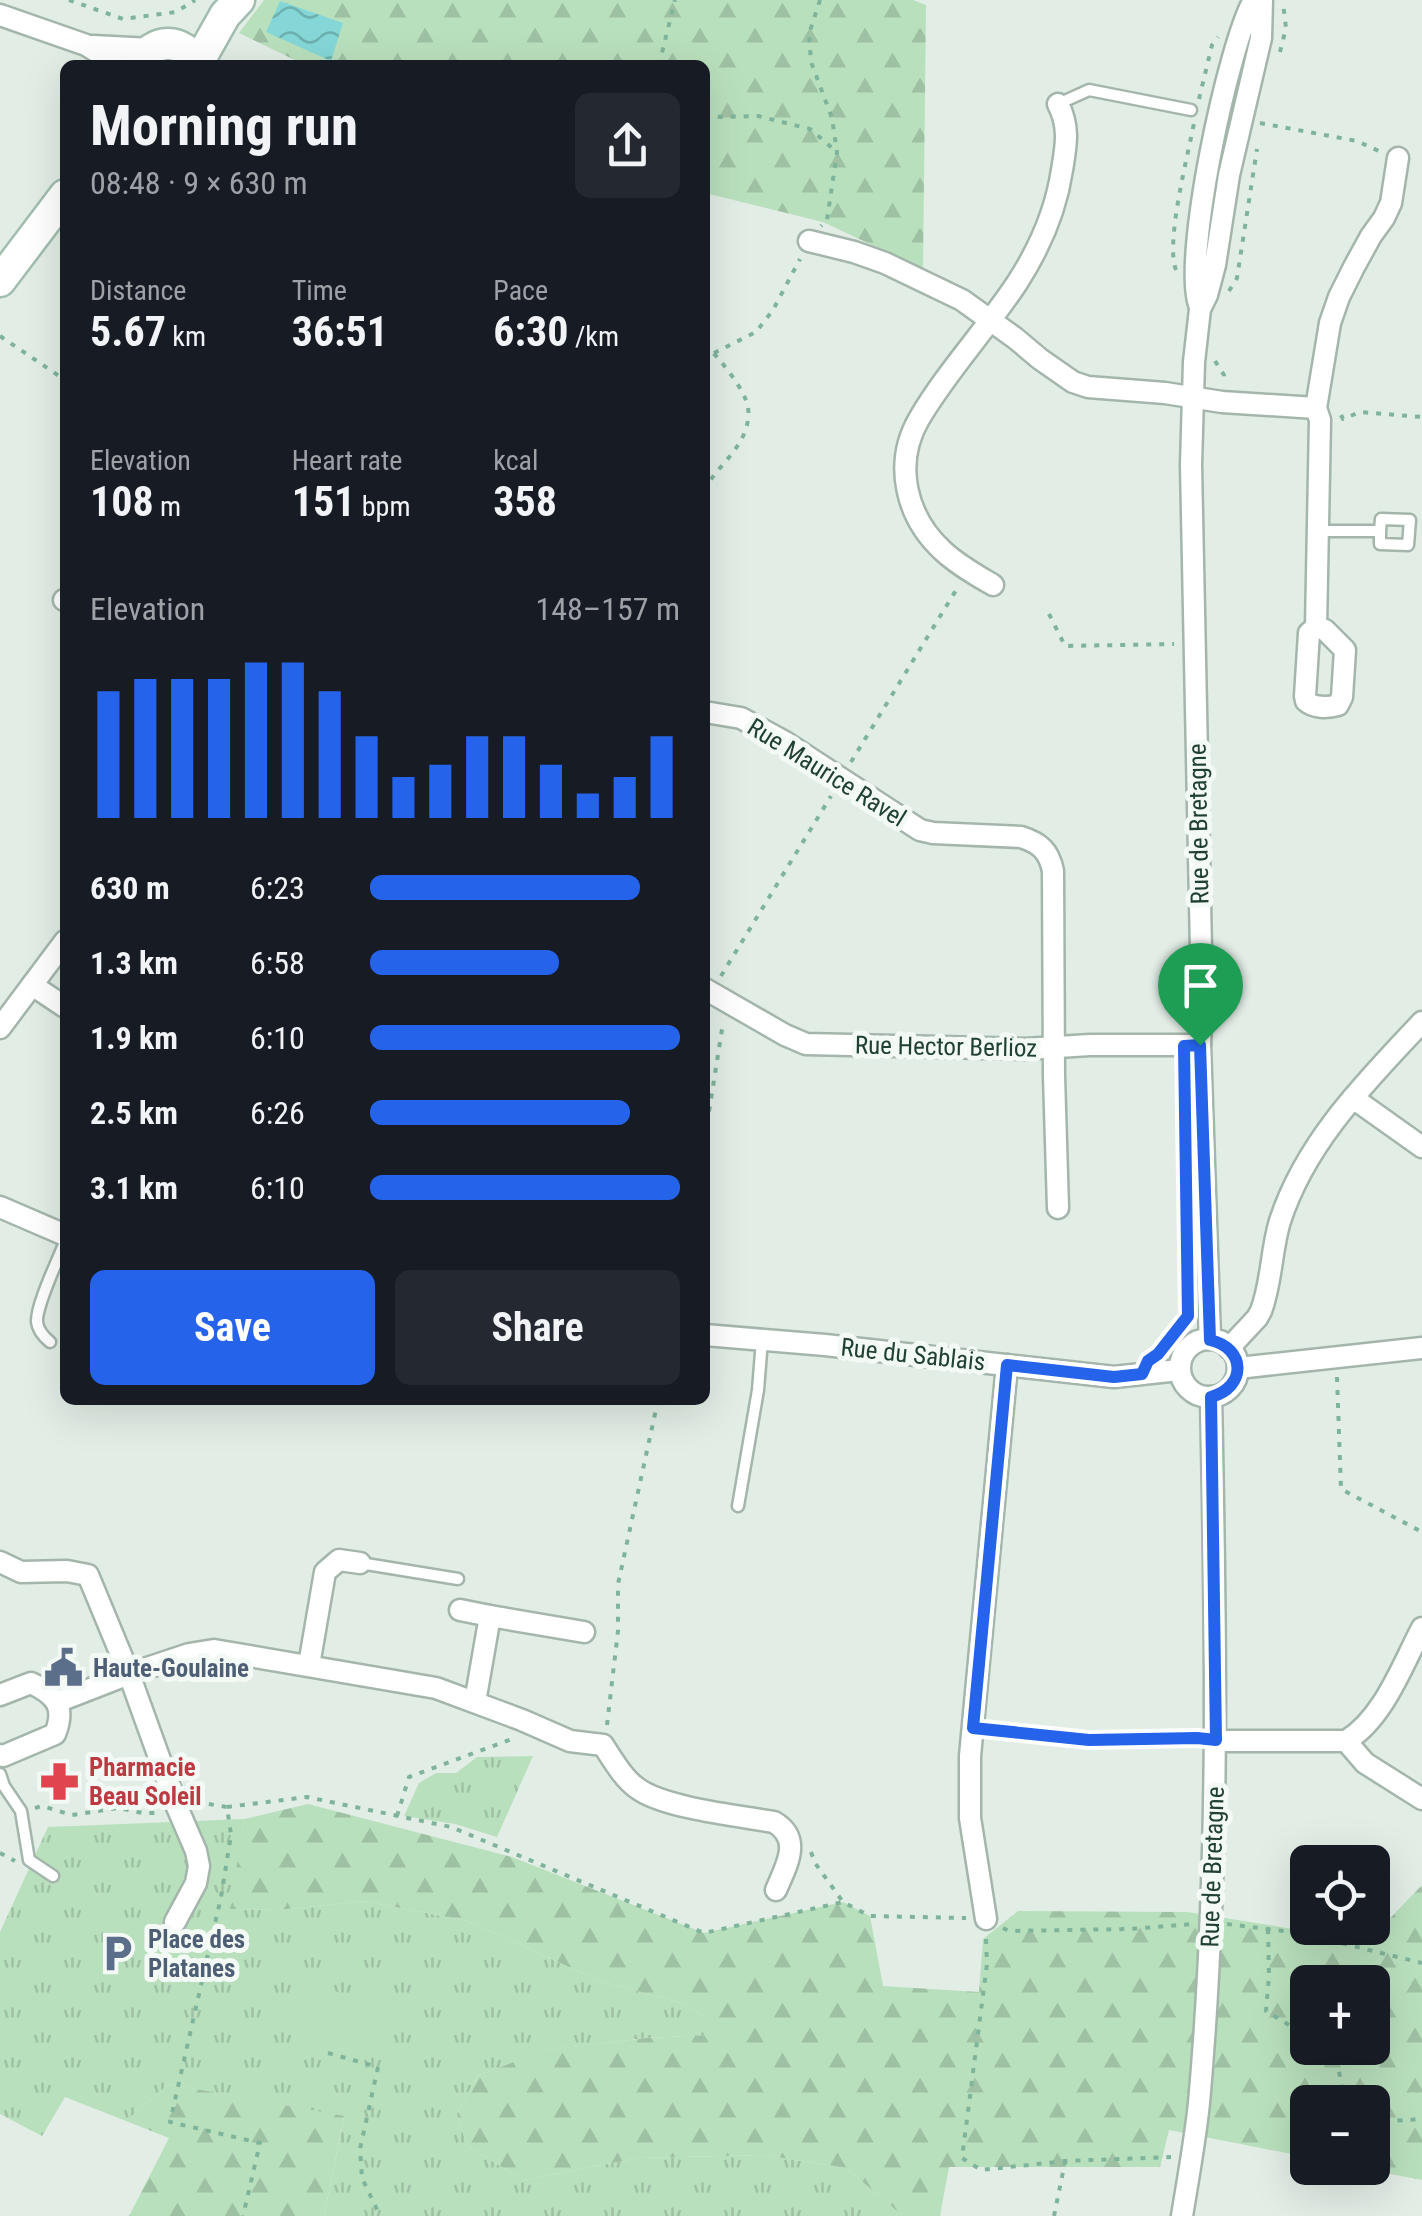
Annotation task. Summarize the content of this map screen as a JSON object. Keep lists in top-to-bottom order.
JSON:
{
  "streets": {
    "street": [
      "Rue Maurice Ravel",
      "Rue de Bretagne",
      "Rue Hector Berlioz",
      "Rue du Sablais"
    ]
  },
  "crossings": [
    ["Rue Maurice Ravel", "Rue Hector Berlioz"],
    ["Rue de Bretagne", "Rue Hector Berlioz"],
    ["Rue de Bretagne", "Rue du Sablais"]
  ],
  "places": {
    "public building": ["Haute-Goulaine"],
    "pharmacy": ["Pharmacie Beau Soleil"],
    "parking": ["Place des Platanes"]
  },
  "page": {
    "heading": ["Morning run", "08:48 · 9 × 630 m"],
    "stats": [
      ["Distance", "5.67 km"],
      ["Time", "36:51"],
      ["Pace", "6:30 /km"],
      ["Elevation", "108 m"],
      ["Heart rate", "151 bpm"],
      ["kcal", "358"]
    ],
    "chart": ["Elevation", "148–157 m"],
    "list": [
      {
        "name": "630 m",
        "note": "6:23"
      },
      {
        "name": "1.3 km",
        "note": "6:58"
      },
      {
        "name": "1.9 km",
        "note": "6:10"
      },
      {
        "name": "2.5 km",
        "note": "6:26"
      },
      {
        "name": "3.1 km",
        "note": "6:10"
      }
    ],
    "buttons": ["Save", "Share"],
    "map_buttons": ["+", "−"]
  }
}
